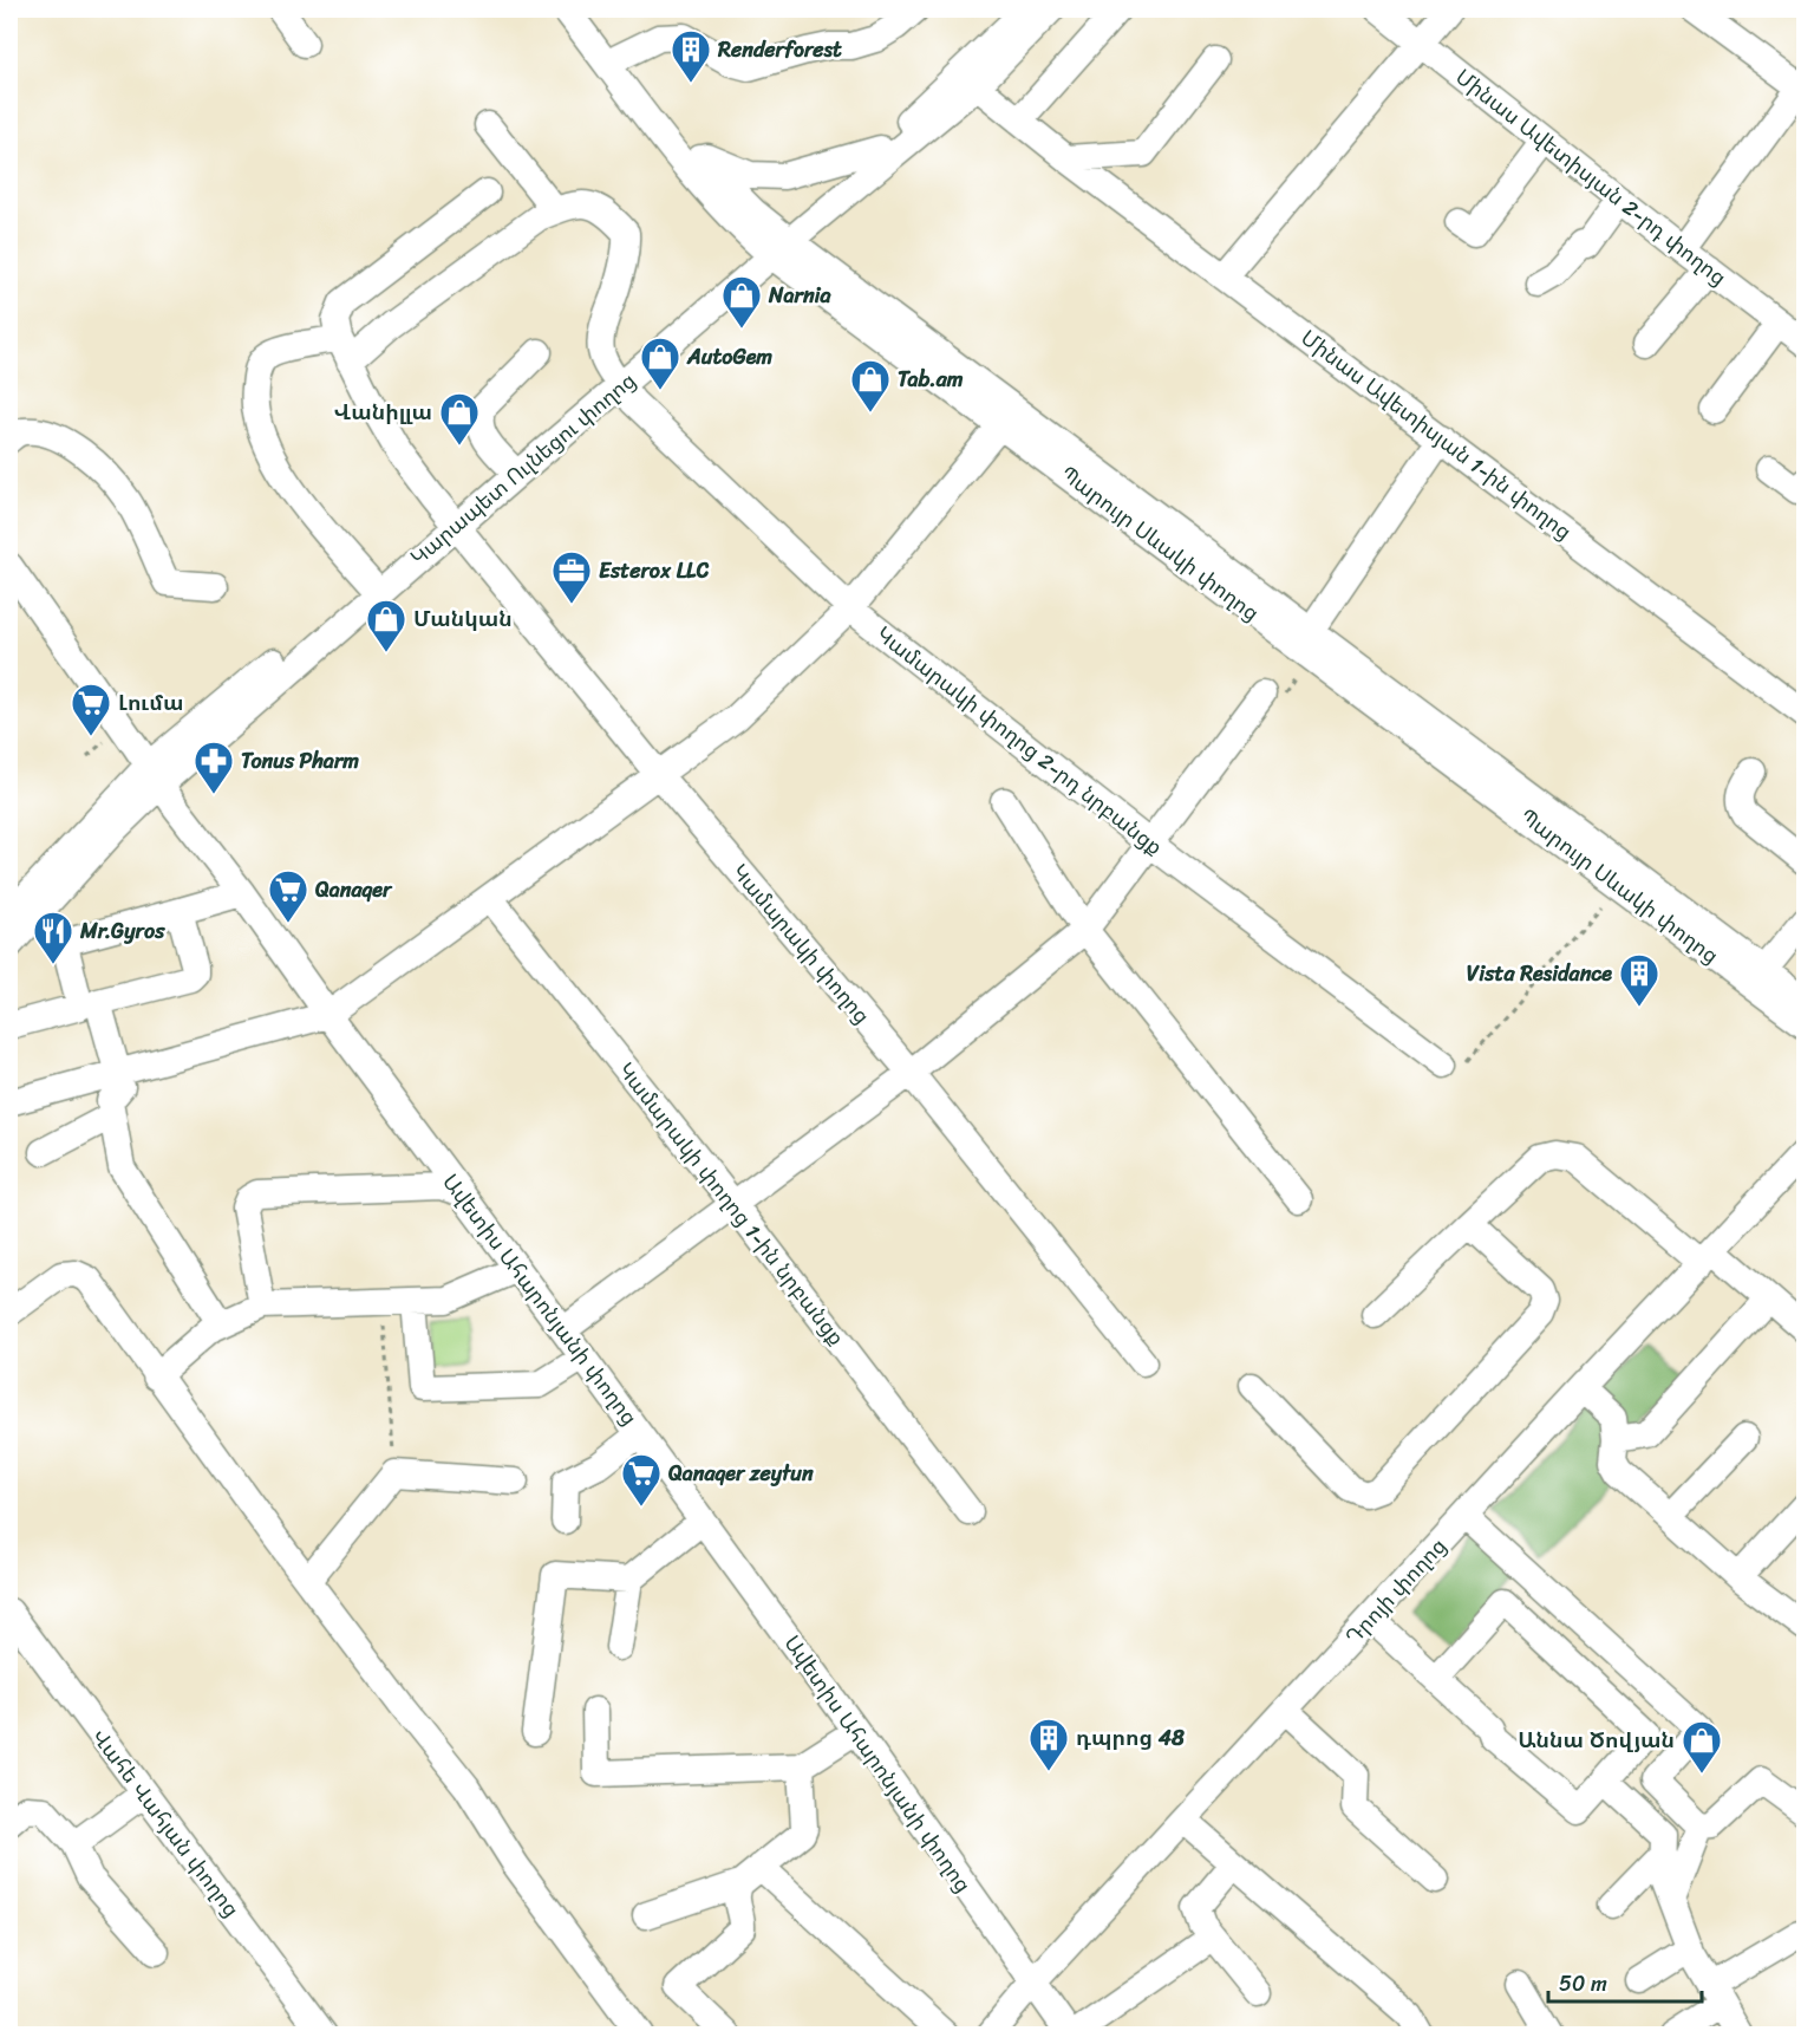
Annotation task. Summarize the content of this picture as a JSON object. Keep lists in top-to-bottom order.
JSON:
{
  "streets": {
    "street": [
      "Մինաս Ավետիսյան 2-րդ փողոց",
      "Մինաս Ավետիսյան 1-ին փողոց",
      "Կարապետ Ուլնեցու փողոց",
      "Պարույր Սևակի փողոց",
      "Կամարակի փողոց 2-րդ նրբանցք",
      "Կամարակի փողոց",
      "Կամարակի փողոց 1-ին նրբանցք",
      "Ավետիս Ահարոնյանի փողոց",
      "Դրոյի փողոց",
      "Վահե Վահյան փողոց"
    ]
  },
  "crossings": [
    ["Մինաս Ավետիսյան 1-ին փողոց", "Կարապետ Ուլնեցու փողոց"],
    ["Կարապետ Ուլնեցու փողոց", "Պարույր Սևակի փողոց"],
    ["Կարապետ Ուլնեցու փողոց", "Կամարակի փողոց 2-րդ նրբանցք"],
    ["Կարապետ Ուլնեցու փողոց", "Կամարակի փողոց"],
    ["Կարապետ Ուլնեցու փողոց", "Ավետիս Ահարոնյանի փողոց"],
    ["Ավետիս Ահարոնյանի փողոց", "Դրոյի փողոց"]
  ],
  "places": {
    "building": ["Renderforest", "Vista Residance", "դպրոց 48"],
    "shop": [
      "Narnia",
      "AutoGem",
      "Tab.am",
      "Վանիլլա",
      "Մանկան",
      "Աննա Ծովյան"
    ],
    "office": ["Esterox LLC"],
    "supermarket": ["Լումա", "Qanaqer", "Qanaqer zeytun"],
    "pharmacy": ["Tonus Pharm"],
    "restaurant": ["Mr.Gyros"]
  },
  "scale_bar": "50 m"
}
